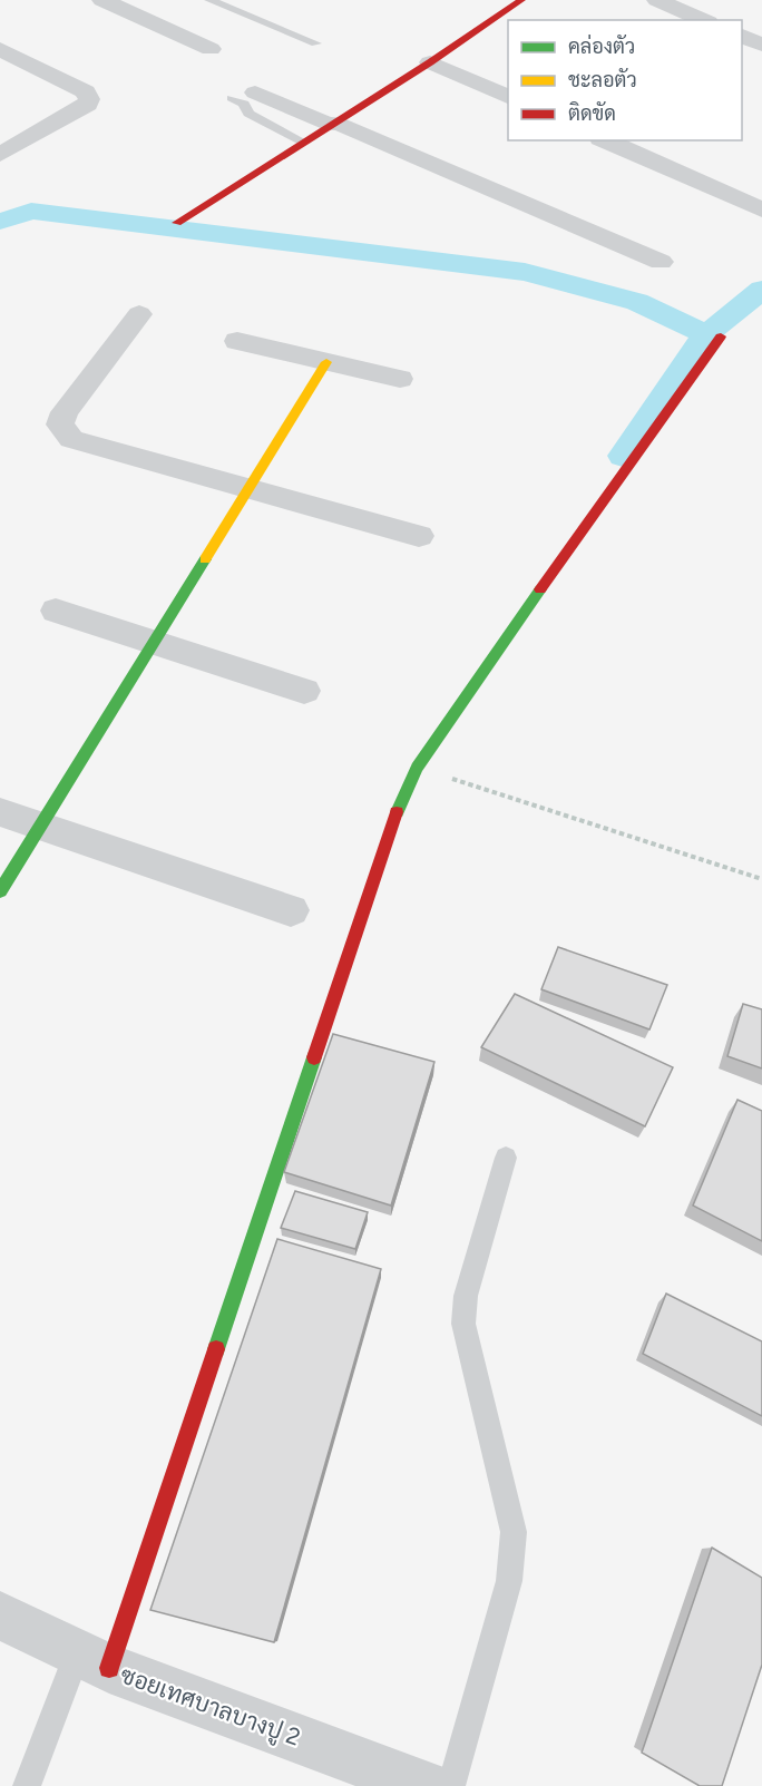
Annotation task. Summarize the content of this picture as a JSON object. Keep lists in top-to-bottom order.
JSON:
{
  "streets": {
    "street": ["ซอยเทศบาลบางปู 2"]
  },
  "legend": ["คล่องตัว", "ชะลอตัว", "ติดขัด"]
}
